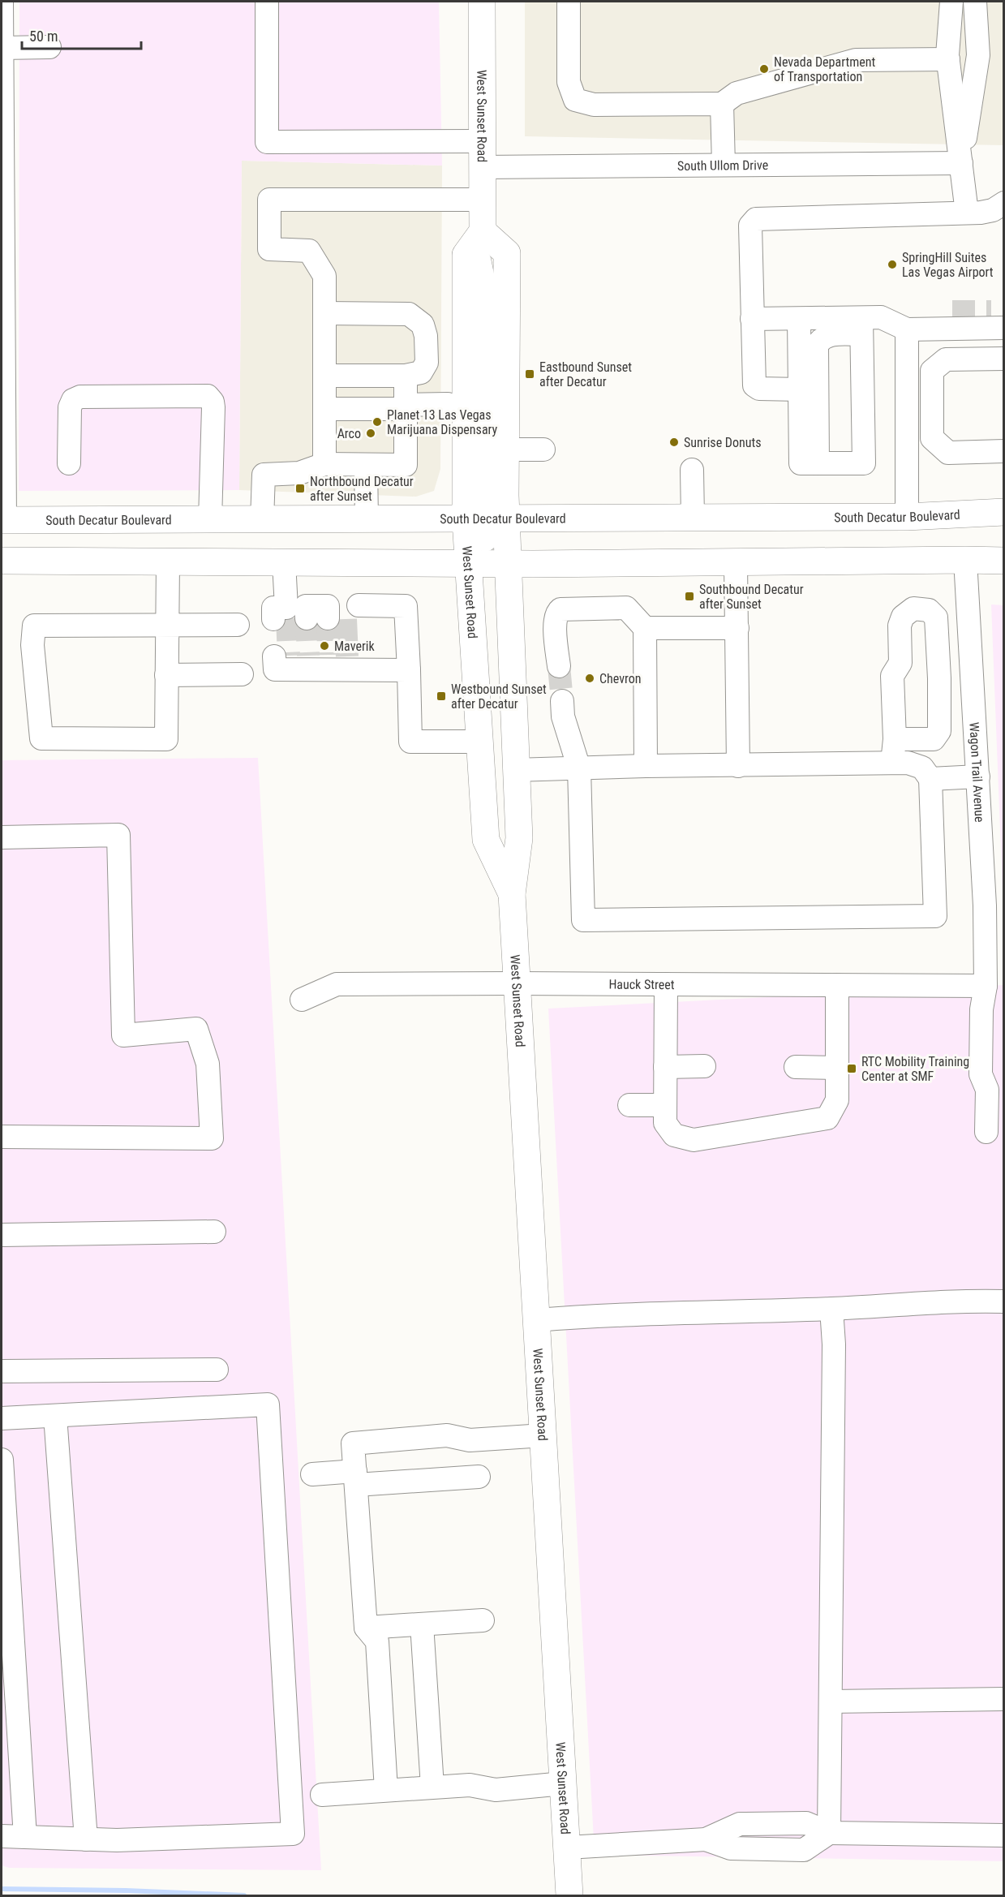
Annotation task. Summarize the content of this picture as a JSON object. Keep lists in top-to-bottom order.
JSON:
{
  "streets": {
    "main road": ["West Sunset Road", "South Decatur Boulevard"],
    "street": ["South Ullom Drive", "Wagon Trail Avenue", "Hauck Street"]
  },
  "crossings": [
    ["West Sunset Road", "South Ullom Drive"],
    ["West Sunset Road", "South Decatur Boulevard"],
    ["West Sunset Road", "Hauck Street"],
    ["Wagon Trail Avenue", "Hauck Street"]
  ],
  "places": {
    "other": [
      "Nevada Department of Transportation",
      "SpringHill Suites Las Vegas Airport",
      "Planet 13 Las Vegas Marijuana Dispensary",
      "Arco",
      "Sunrise Donuts",
      "Maverik",
      "Chevron"
    ],
    "transit": [
      "Eastbound Sunset after Decatur",
      "Northbound Decatur after Sunset",
      "Southbound Decatur after Sunset",
      "Westbound Sunset after Decatur",
      "RTC Mobility Training Center at SMF"
    ]
  },
  "scale_bar": "50 m"
}
